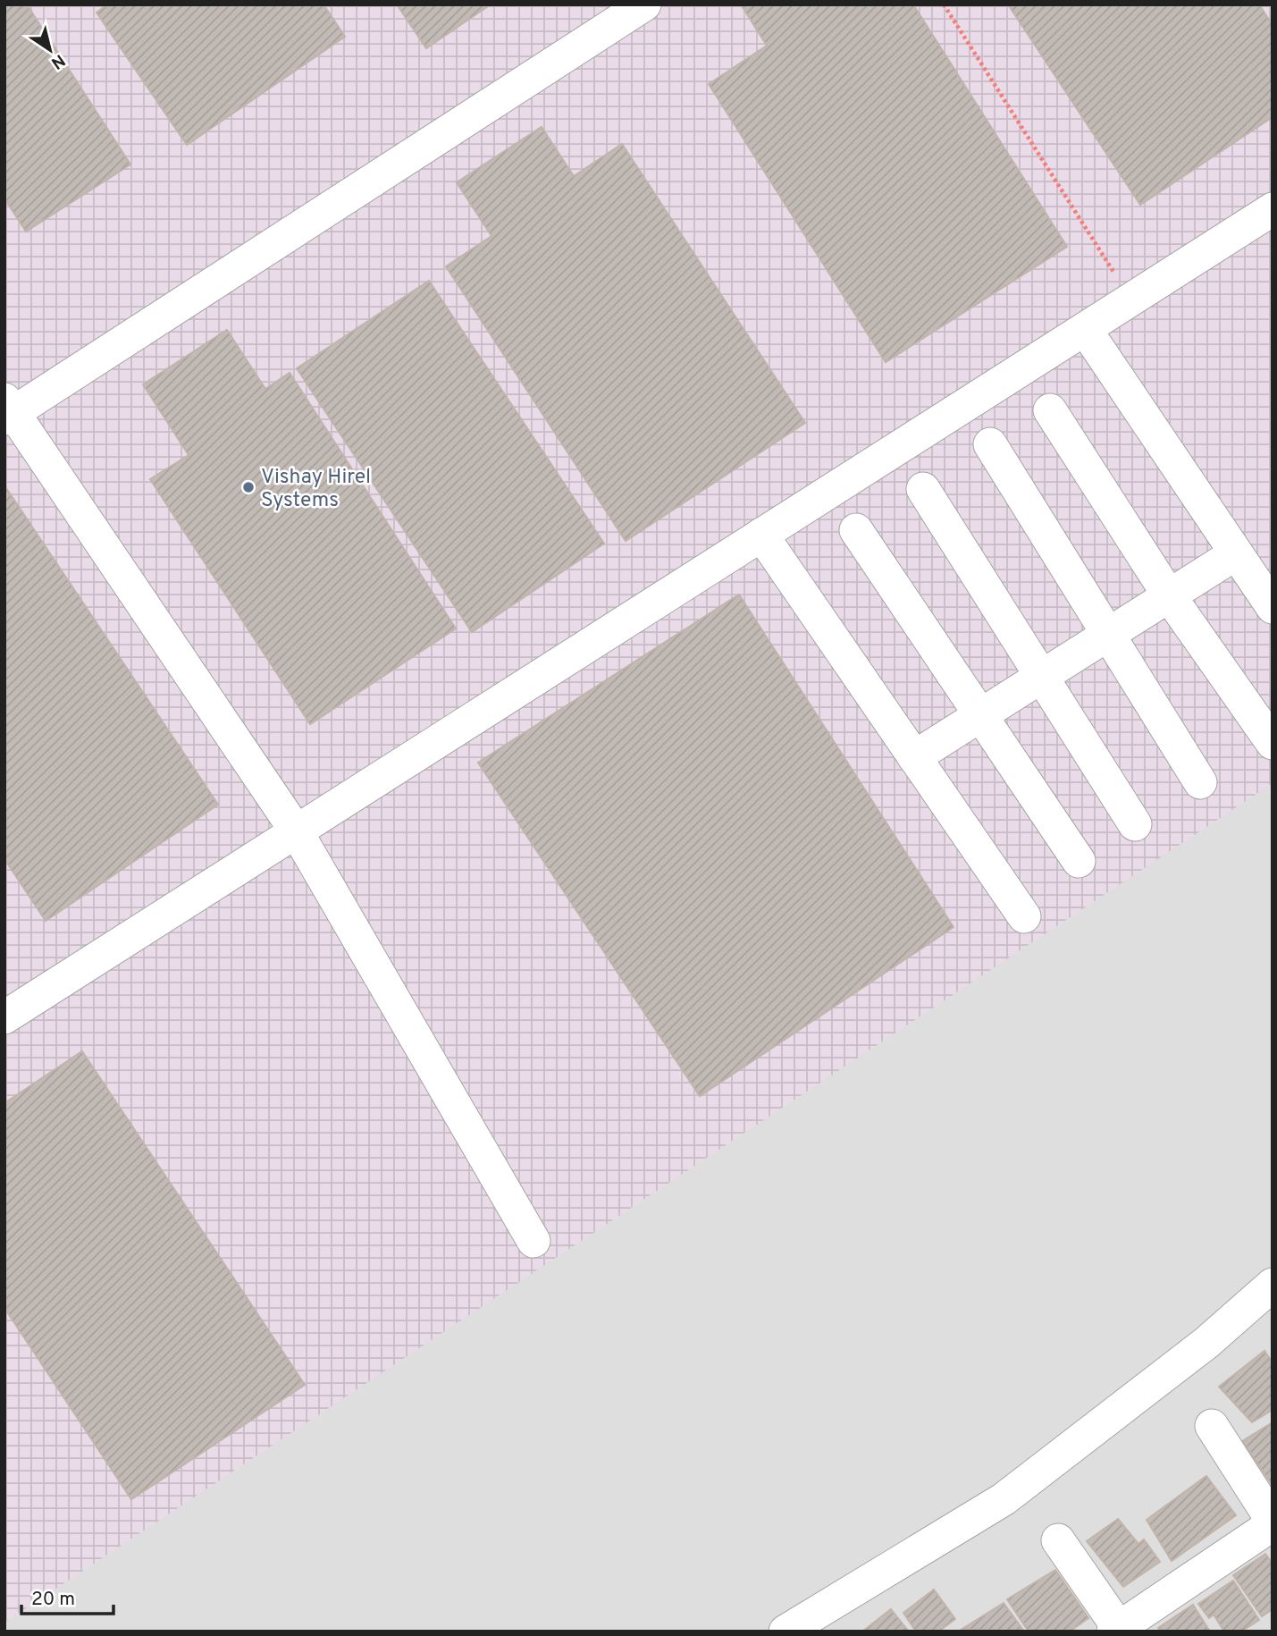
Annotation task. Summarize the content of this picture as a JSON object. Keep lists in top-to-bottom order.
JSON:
{
  "places": ["Vishay Hirel Systems"],
  "scale_bar": "20 m",
  "north": "bottom right"
}
